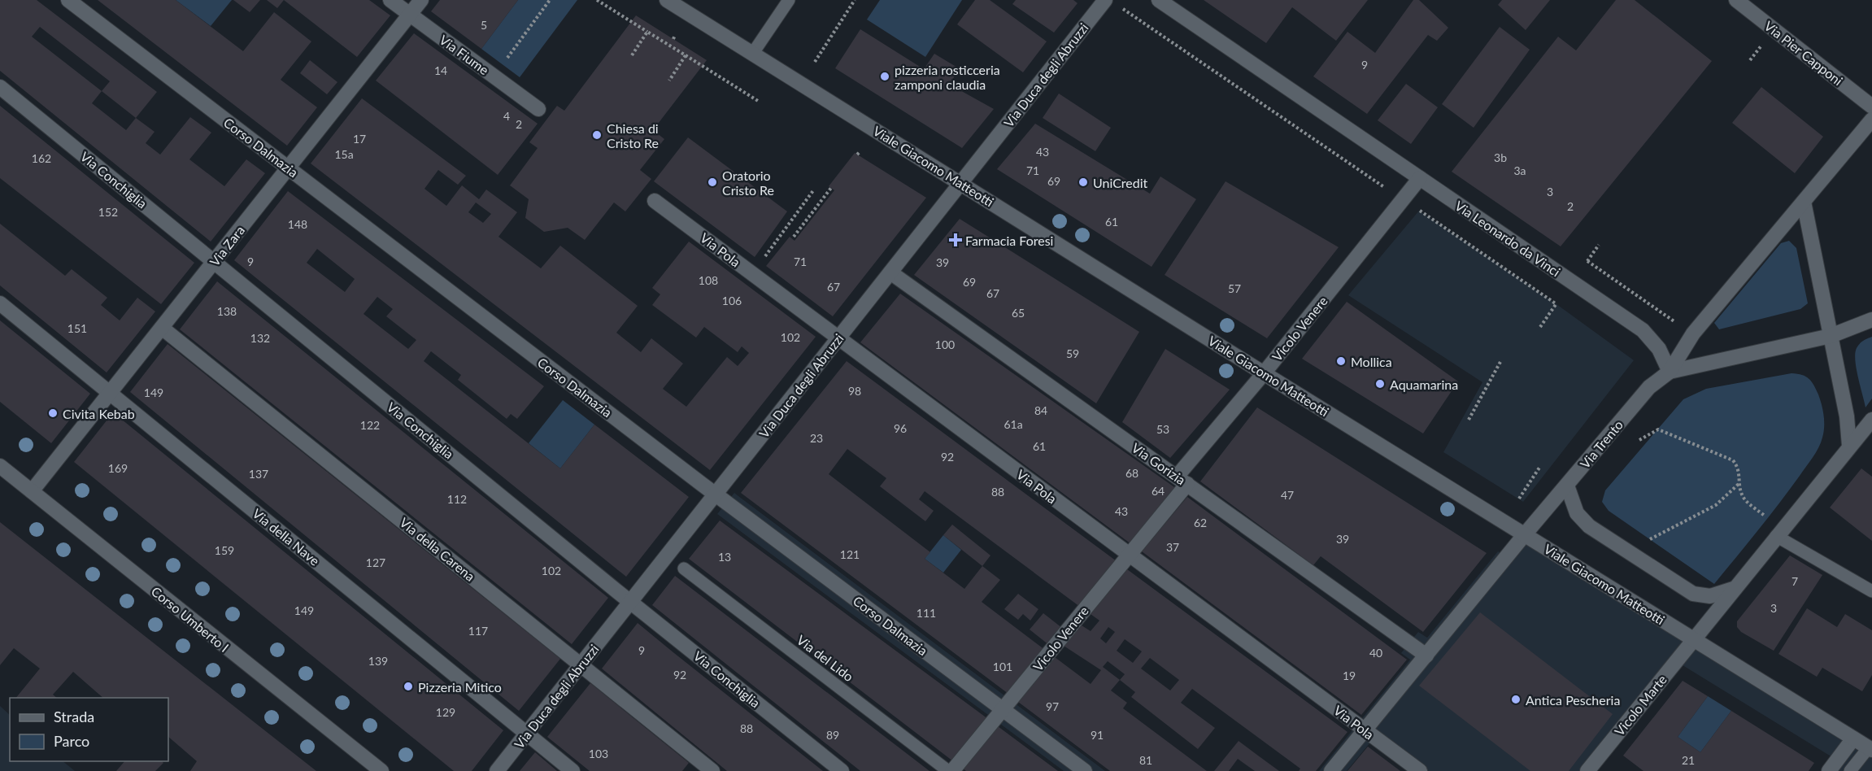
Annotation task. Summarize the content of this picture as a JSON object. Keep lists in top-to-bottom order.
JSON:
{
  "streets": {
    "street": [
      "Via Pier Capponi",
      "Via Fiume",
      "Via Duca degli Abruzzi",
      "Corso Dalmazia",
      "Viale Giacomo Matteotti",
      "Via Conchiglia",
      "Via Leonardo da Vinci",
      "Via Zara",
      "Via Pola",
      "Vicolo Venere",
      "Via Trento",
      "Via Gorizia",
      "Via della Nave",
      "Via della Carena",
      "Corso Umberto I",
      "Vicolo Marte"
    ],
    "lane": ["Via del Lido"]
  },
  "crossings": [
    ["Via Fiume", "Via Zara"],
    ["Via Duca degli Abruzzi", "Corso Dalmazia"],
    ["Via Duca degli Abruzzi", "Viale Giacomo Matteotti"],
    ["Via Duca degli Abruzzi", "Via Conchiglia"],
    ["Via Duca degli Abruzzi", "Via Pola"],
    ["Via Duca degli Abruzzi", "Via Gorizia"],
    ["Via Duca degli Abruzzi", "Via della Nave"],
    ["Via Duca degli Abruzzi", "Via della Carena"],
    ["Corso Dalmazia", "Via Zara"],
    ["Corso Dalmazia", "Vicolo Venere"],
    ["Viale Giacomo Matteotti", "Vicolo Venere"],
    ["Viale Giacomo Matteotti", "Via Trento"],
    ["Viale Giacomo Matteotti", "Vicolo Marte"],
    ["Via Conchiglia", "Via Zara"],
    ["Via Leonardo da Vinci", "Vicolo Venere"],
    ["Via Leonardo da Vinci", "Via Trento"],
    ["Via Zara", "Via della Nave"],
    ["Via Zara", "Via della Carena"],
    ["Via Zara", "Corso Umberto I"],
    ["Via Pola", "Vicolo Venere"],
    ["Via Pola", "Via Trento"],
    ["Vicolo Venere", "Via Gorizia"],
    ["Vicolo Venere", "Via del Lido"],
    ["Via Trento", "Via Gorizia"]
  ],
  "places": {
    "other": [
      "pizzeria rosticceria zamponi claudia",
      "Chiesa di Cristo Re",
      "Oratorio Cristo Re",
      "UniCredit",
      "Mollica",
      "Aquamarina",
      "Civita Kebab",
      "Pizzeria Mitico",
      "Antica Pescheria"
    ],
    "health": ["Farmacia Foresi"]
  },
  "house_numbers": [
    "5",
    "9",
    "14",
    "4",
    "2",
    "17",
    "43",
    "15a",
    "3b",
    "162",
    "71",
    "3a",
    "69",
    "3",
    "2",
    "152",
    "61",
    "148",
    "9",
    "71",
    "39",
    "108",
    "69",
    "67",
    "57",
    "67",
    "106",
    "138",
    "65",
    "151",
    "102",
    "132",
    "100",
    "59",
    "98",
    "149",
    "84",
    "61a",
    "122",
    "96",
    "53",
    "23",
    "61",
    "92",
    "169",
    "68",
    "137",
    "64",
    "88",
    "47",
    "112",
    "43",
    "62",
    "39",
    "37",
    "159",
    "121",
    "13",
    "127",
    "102",
    "7",
    "3",
    "149",
    "111",
    "117",
    "9",
    "40",
    "139",
    "101",
    "92",
    "19",
    "97",
    "129",
    "88",
    "89",
    "91",
    "103",
    "81",
    "21"
  ],
  "legend": ["Strada", "Parco"]
}
